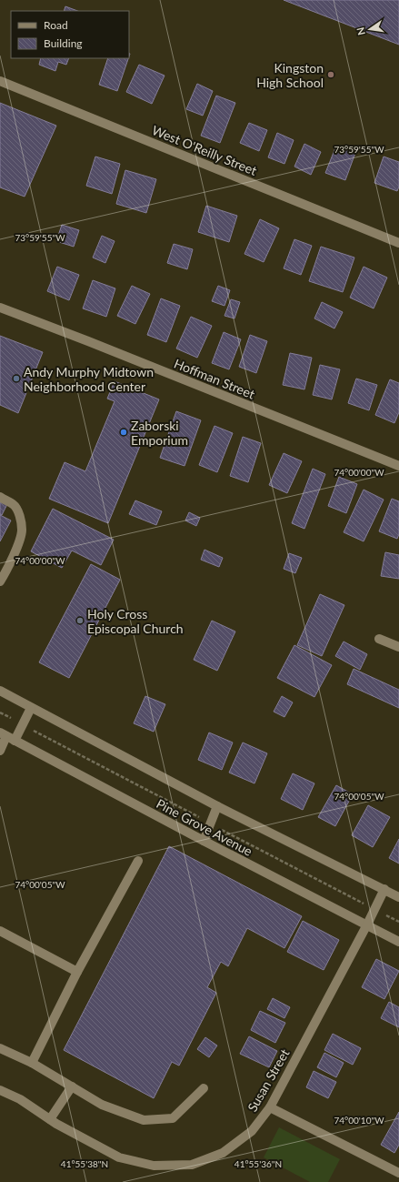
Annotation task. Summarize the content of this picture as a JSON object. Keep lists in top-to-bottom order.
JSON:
{
  "streets": {
    "street": [
      "West O'Reilly Street",
      "Hoffman Street",
      "Pine Grove Avenue",
      "Susan Street"
    ]
  },
  "crossings": [
    ["Pine Grove Avenue", "Susan Street"]
  ],
  "places": [
    "Kingston High School",
    "Andy Murphy Midtown Neighborhood Center",
    "Zaborski Emporium",
    "Holy Cross Episcopal Church"
  ],
  "legend": ["Road", "Building"],
  "north": "left",
  "coordinates": [
    "73°59'55\"W",
    "74°00'00\"W",
    "74°00'05\"W",
    "74°00'10\"W",
    "41°55'38\"N",
    "41°55'36\"N"
  ]
}
